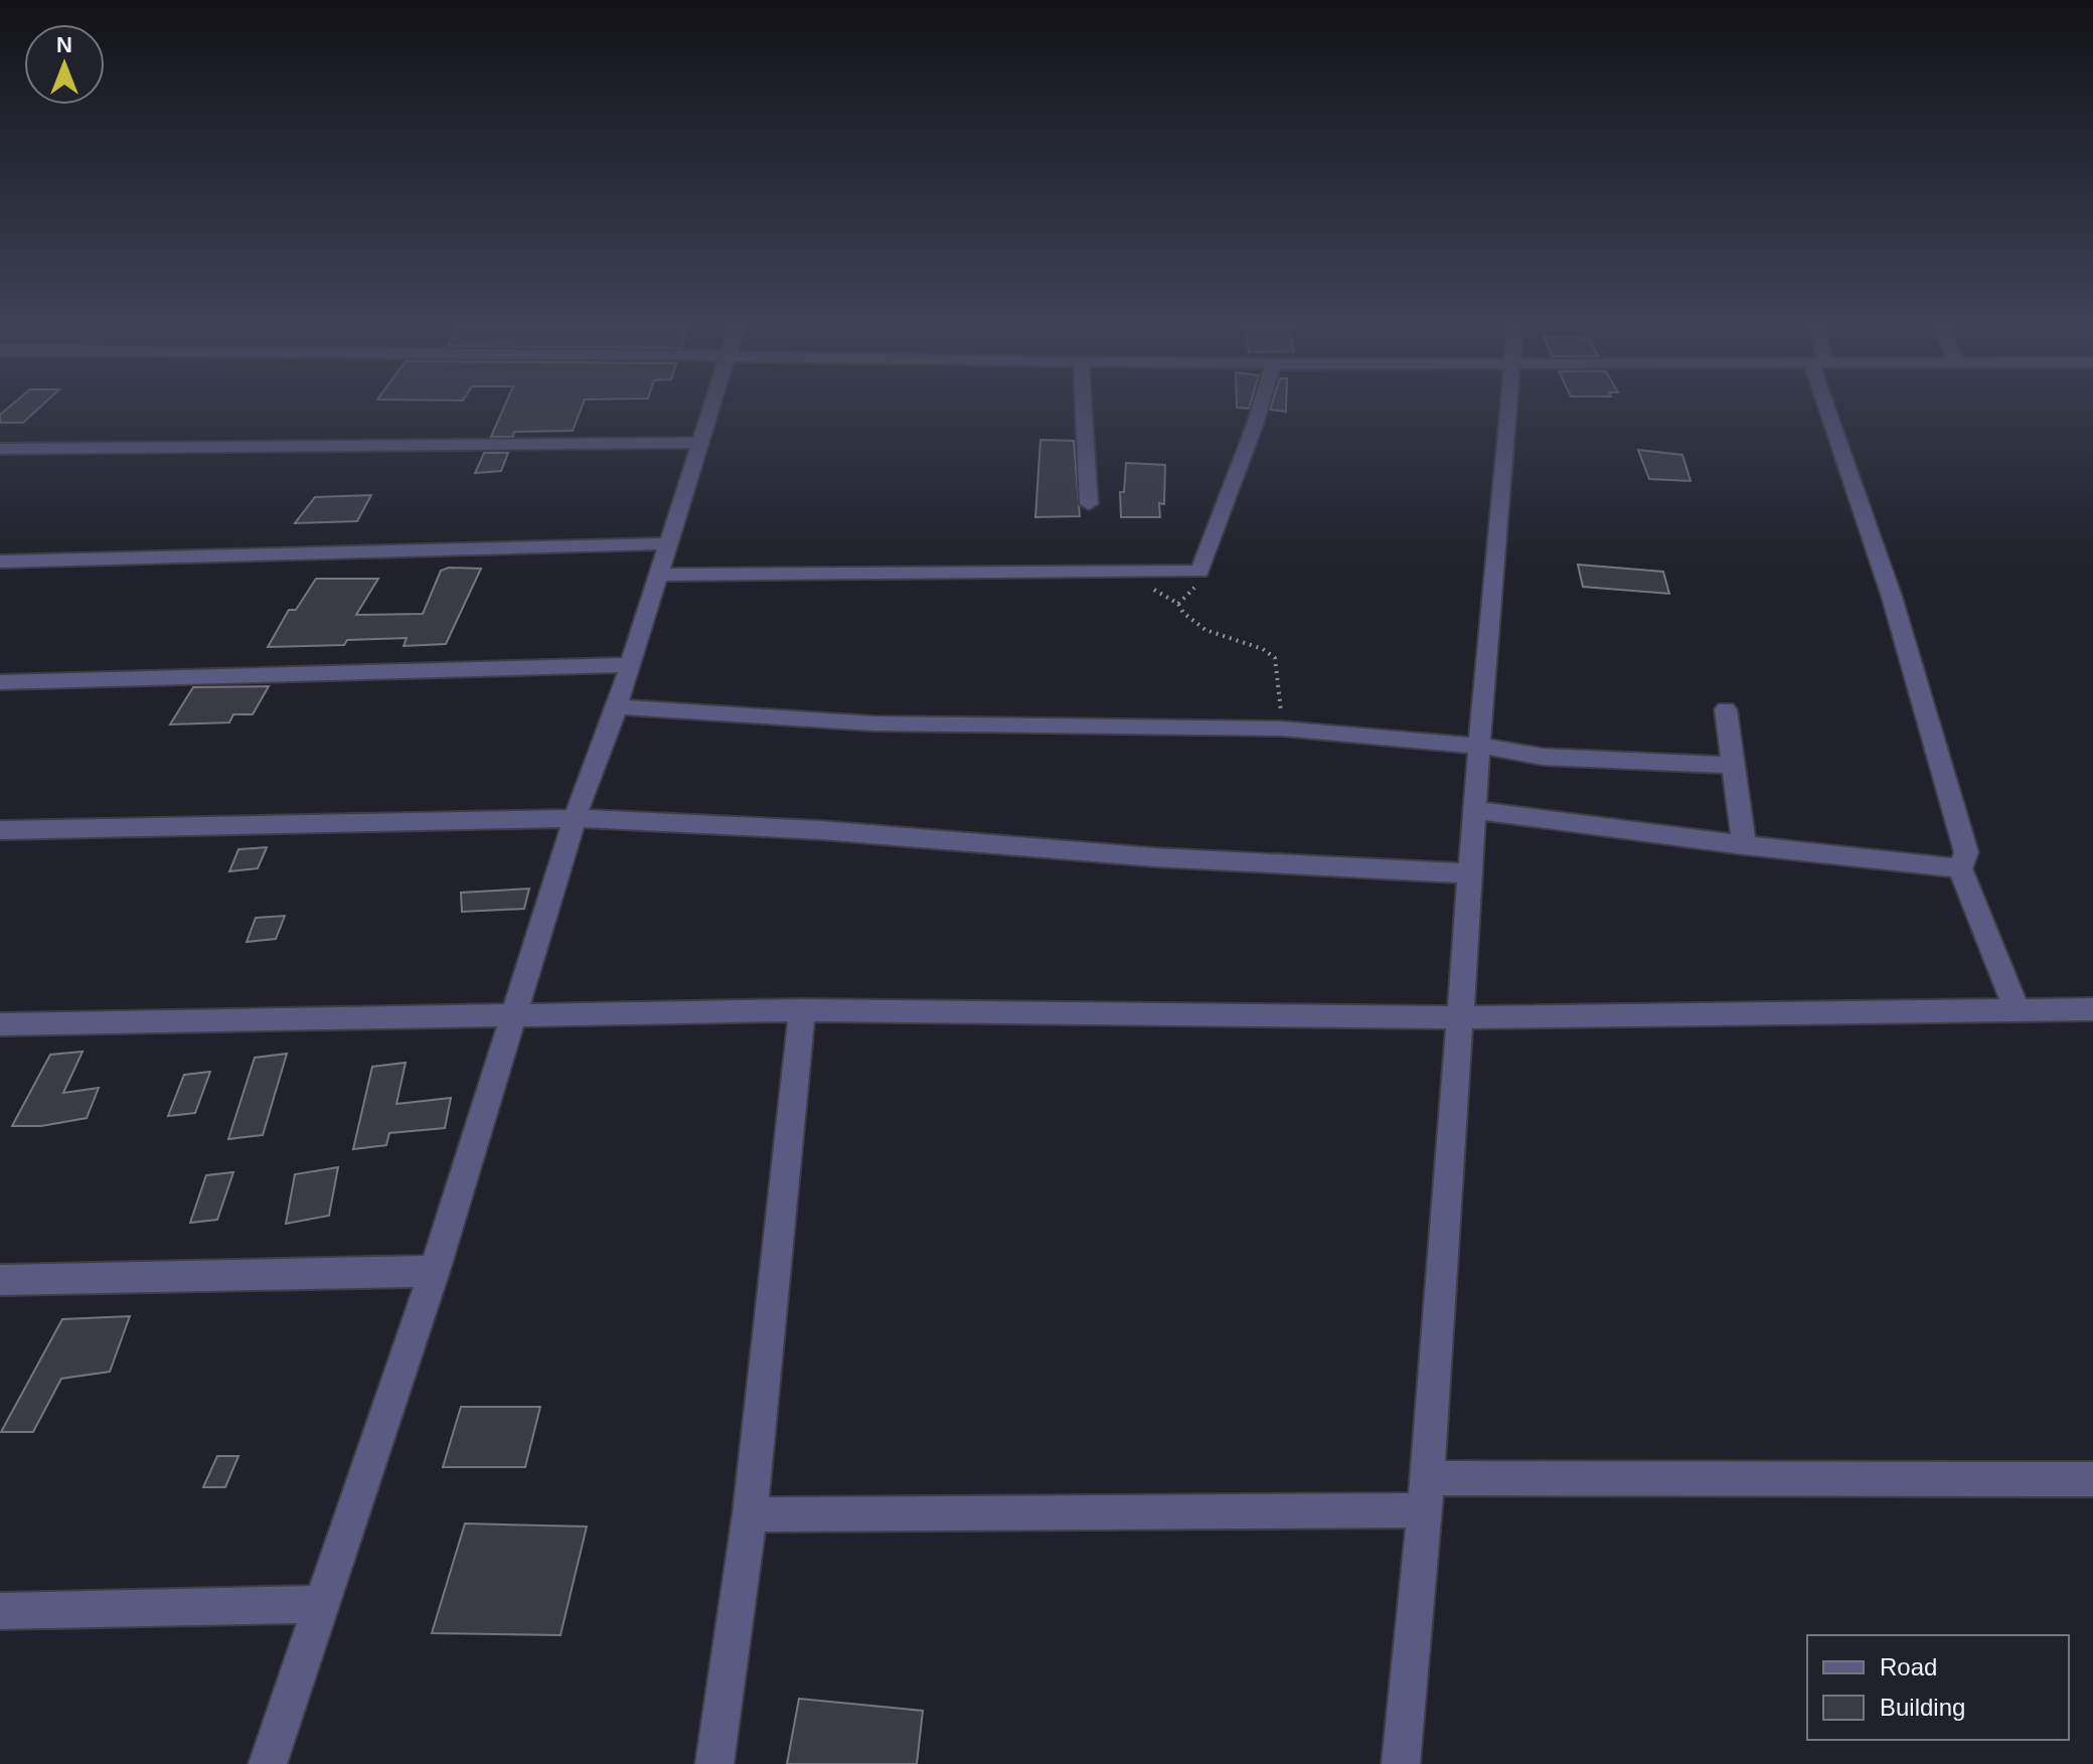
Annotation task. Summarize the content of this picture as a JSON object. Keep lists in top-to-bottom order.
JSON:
{
  "legend": ["Road", "Building"],
  "north": "top"
}
